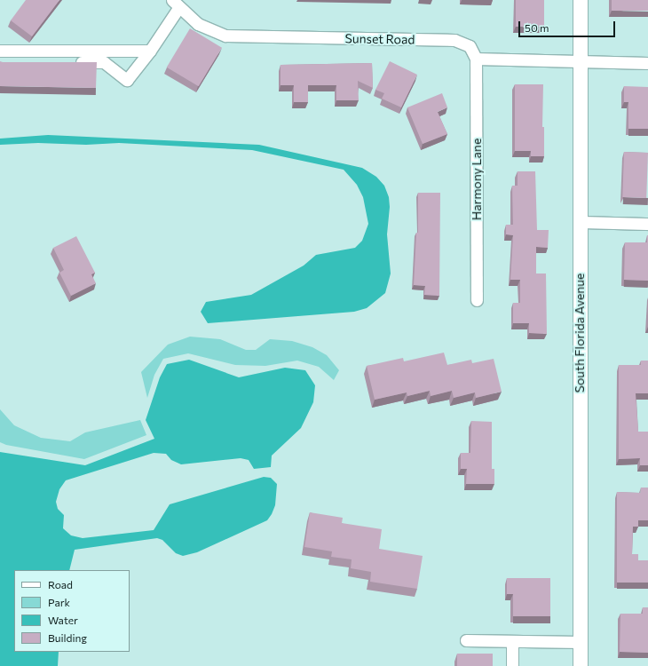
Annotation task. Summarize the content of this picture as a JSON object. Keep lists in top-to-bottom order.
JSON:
{
  "streets": {
    "street": ["Sunset Road", "Harmony Lane", "South Florida Avenue"]
  },
  "crossings": [
    ["Sunset Road", "Harmony Lane"]
  ],
  "legend": [
    "Road",
    "Park",
    "Water",
    "Building"
  ],
  "scale_bar": "50 m"
}
